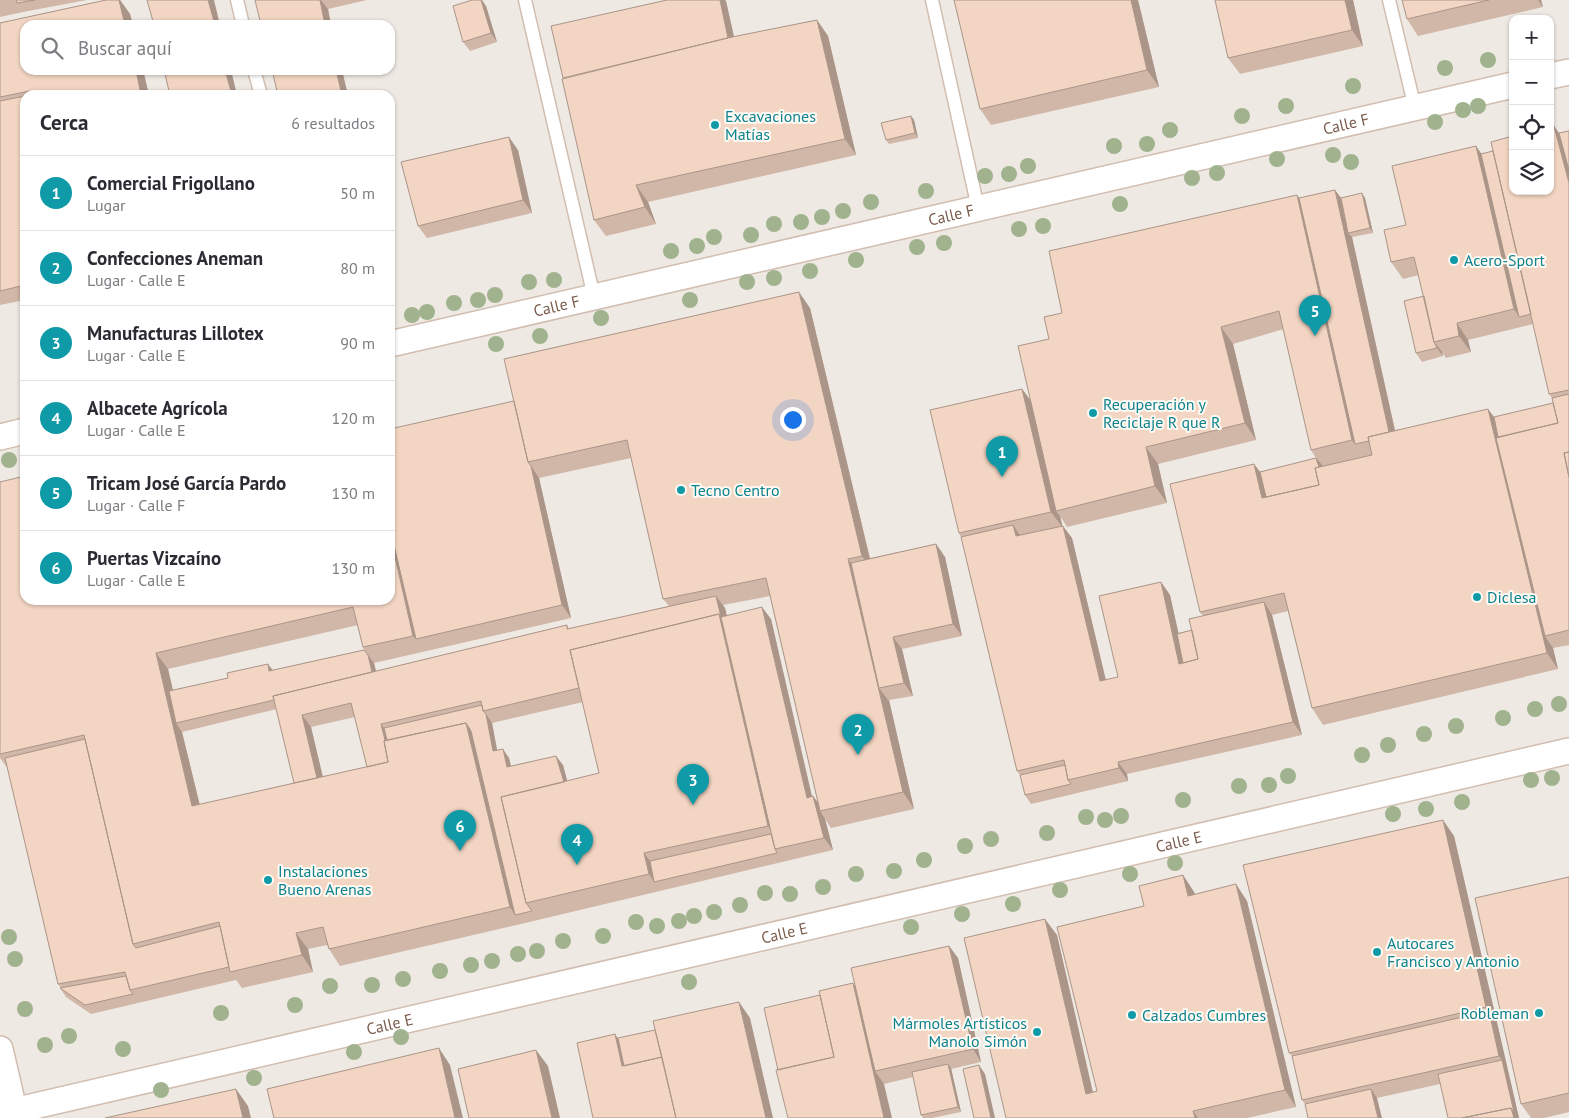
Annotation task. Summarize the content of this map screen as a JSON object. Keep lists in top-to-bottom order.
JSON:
{
  "streets": {
    "street": ["Calle F", "Calle E"]
  },
  "places": [
    "Excavaciones Matías",
    "Acero-Sport",
    "Recuperación y Reciclaje R que R",
    "Tecno Centro",
    "Diclesa",
    "Instalaciones Bueno Arenas",
    "Autocares Francisco y Antonio",
    "Robleman",
    "Calzados Cumbres",
    "Mármoles Artísticos Manolo Simón"
  ],
  "page": {
    "map_buttons": ["+", "−"],
    "search": "Buscar aquí",
    "heading": ["Cerca", "6 resultados"],
    "list": [
      {
        "mark": "1",
        "name": "Comercial Frigollano",
        "note": "Lugar",
        "value": "50 m"
      },
      {
        "mark": "2",
        "name": "Confecciones Aneman",
        "note": "Lugar · Calle E",
        "value": "80 m"
      },
      {
        "mark": "3",
        "name": "Manufacturas Lillotex",
        "note": "Lugar · Calle E",
        "value": "90 m"
      },
      {
        "mark": "4",
        "name": "Albacete Agrícola",
        "note": "Lugar · Calle E",
        "value": "120 m"
      },
      {
        "mark": "5",
        "name": "Tricam José García Pardo",
        "note": "Lugar · Calle F",
        "value": "130 m"
      },
      {
        "mark": "6",
        "name": "Puertas Vizcaíno",
        "note": "Lugar · Calle E",
        "value": "130 m"
      }
    ],
    "pins": [
      "5",
      "1",
      "2",
      "3",
      "6",
      "4"
    ]
  }
}
